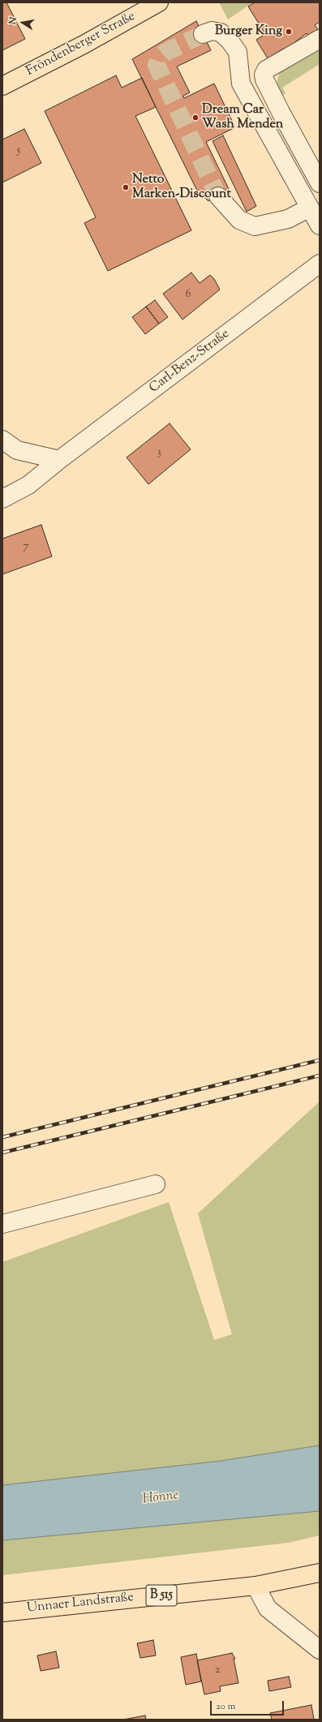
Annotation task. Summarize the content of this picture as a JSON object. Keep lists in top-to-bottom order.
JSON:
{
  "streets": {
    "main road": ["Fröndenberger Straße", "B 515", "Unnaer Landstraße"],
    "street": ["Carl-Benz-Straße"]
  },
  "water": ["Hönne"],
  "places": ["Burger King", "Dream Car Wash Menden", "Netto Marken-Discount"],
  "house_numbers": [
    "5",
    "6",
    "3",
    "7",
    "2"
  ],
  "scale_bar": "20 m",
  "north": "left"
}
